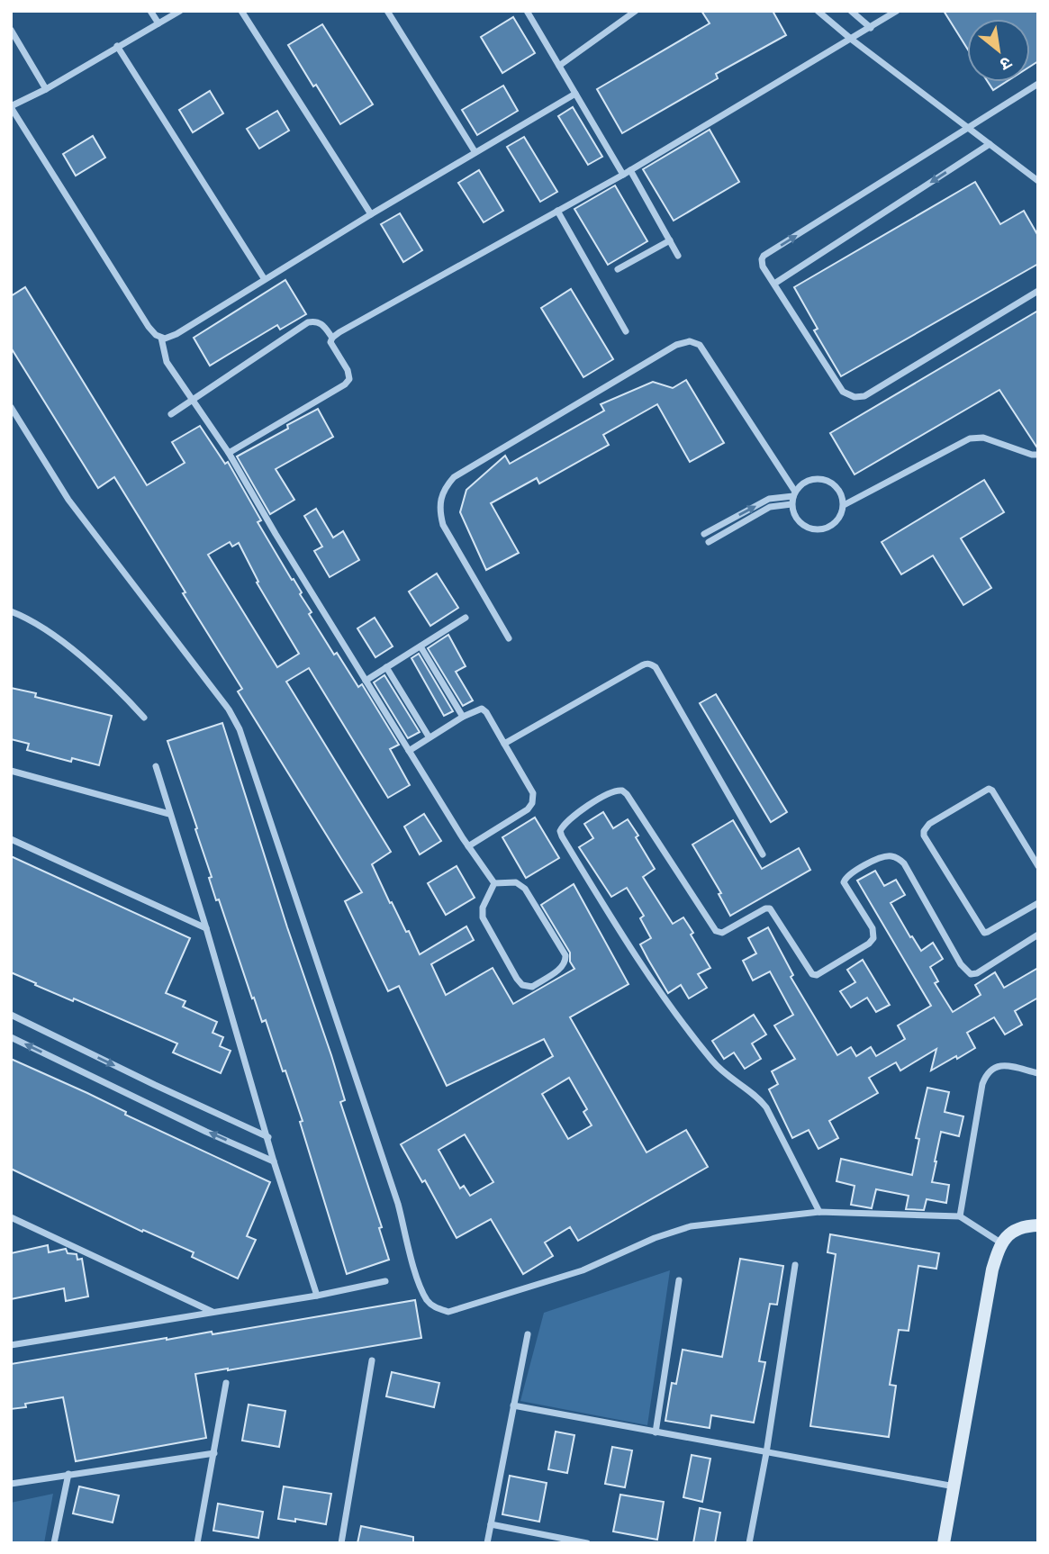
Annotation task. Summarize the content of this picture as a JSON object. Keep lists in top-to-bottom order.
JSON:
{
  "north": "bottom right"
}
